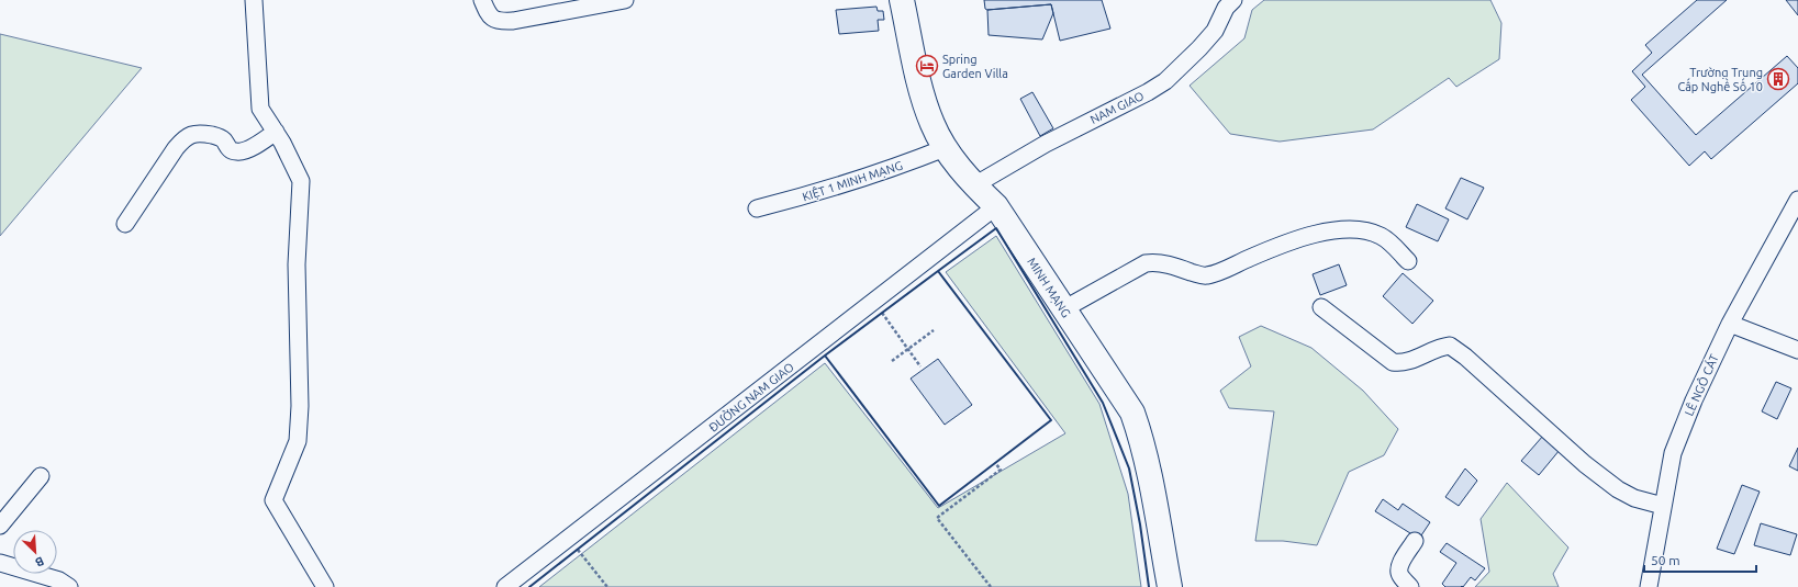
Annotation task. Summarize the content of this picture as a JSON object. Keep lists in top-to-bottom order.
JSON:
{
  "streets": {
    "highway": ["MINH MẠNG"],
    "street": [
      "NAM GIAO",
      "KIỆT 1 MINH MẠNG",
      "LÊ NGÔ CÁT",
      "ĐƯỜNG NAM GIAO"
    ]
  },
  "crossings": [
    ["NAM GIAO", "MINH MẠNG"],
    ["KIỆT 1 MINH MẠNG", "MINH MẠNG"],
    ["MINH MẠNG", "ĐƯỜNG NAM GIAO"]
  ],
  "places": {
    "hotel": ["Spring Garden Villa"],
    "building": ["Trường Trung Cấp Nghề Số 10"]
  },
  "scale_bar": "50 m",
  "north": "bottom right"
}
